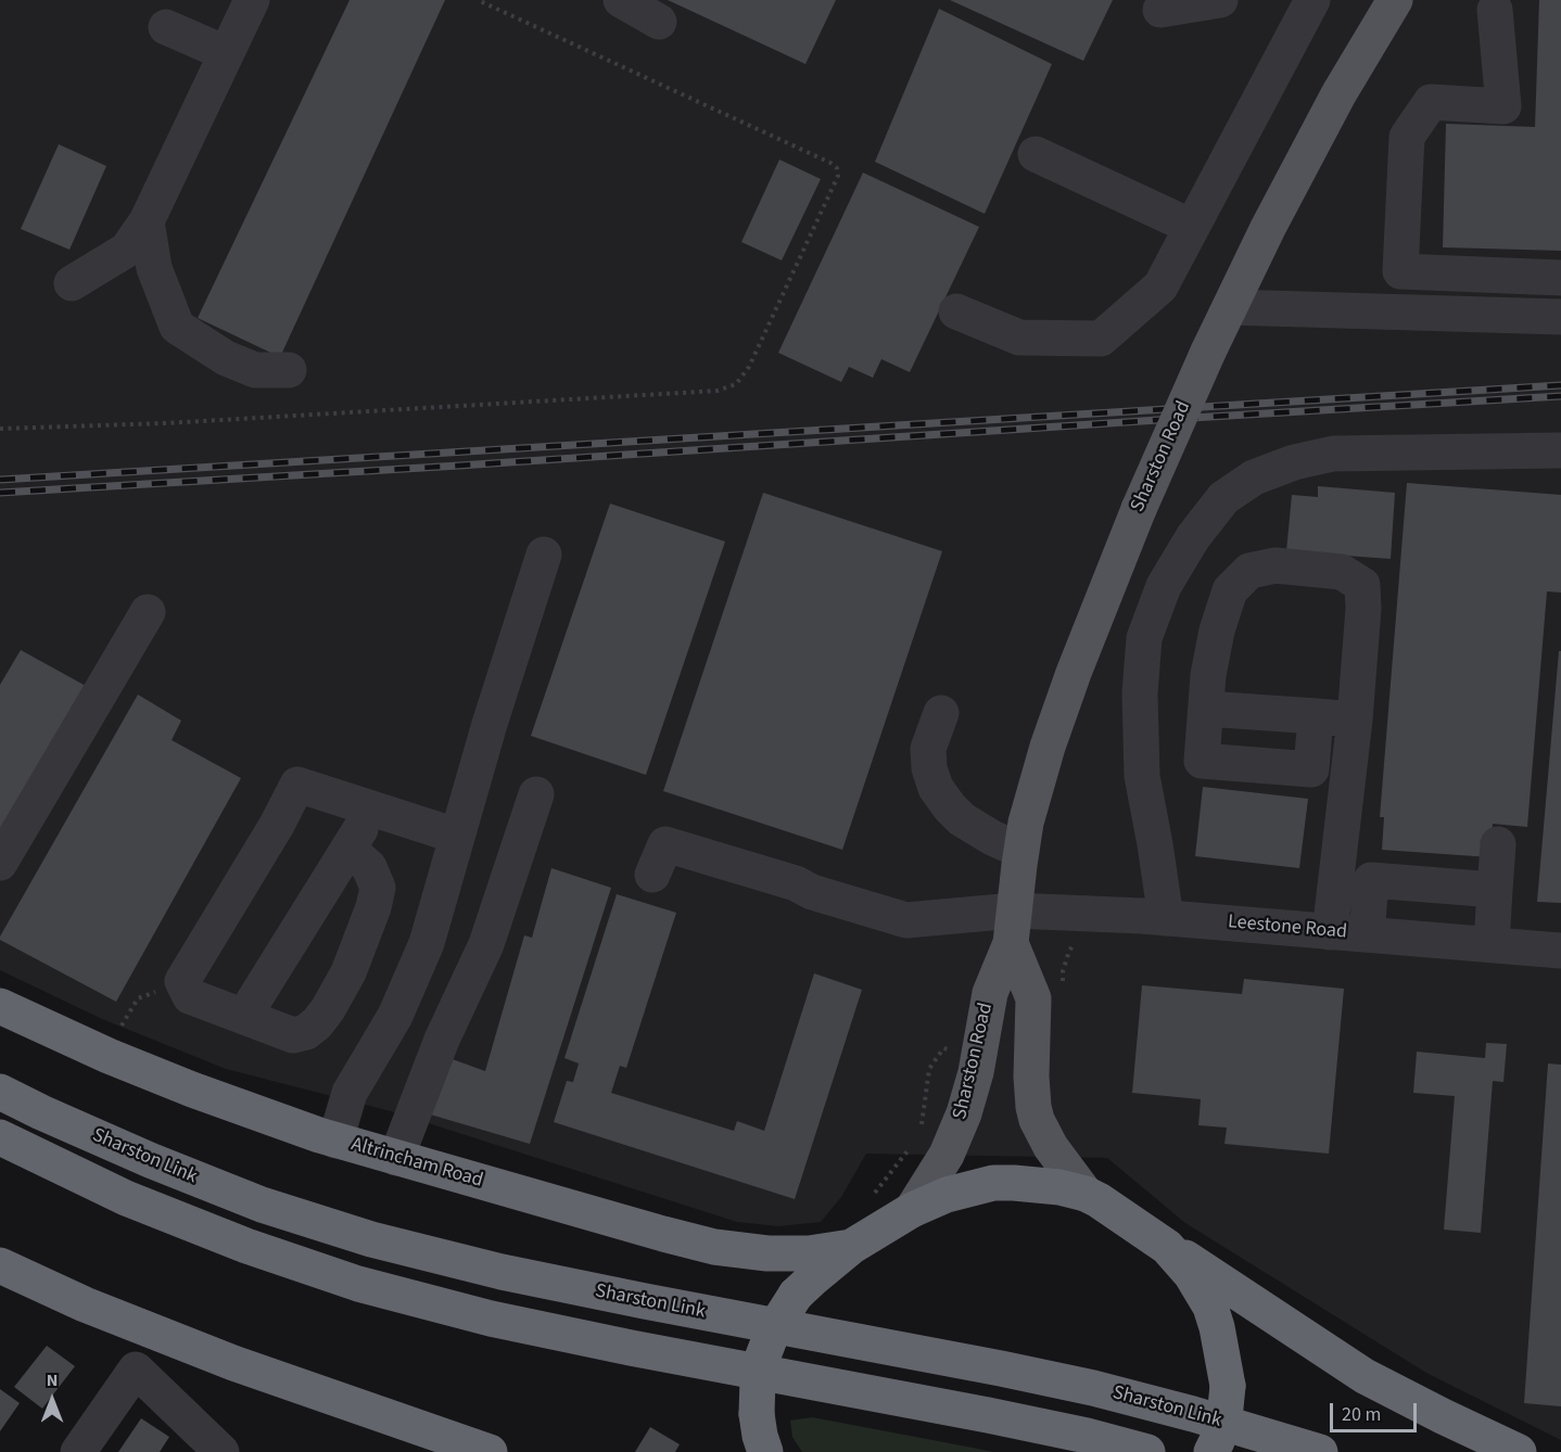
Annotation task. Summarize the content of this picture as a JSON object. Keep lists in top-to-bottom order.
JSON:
{
  "streets": {
    "highway": ["Sharston Link", "Altrincham Road"],
    "main road": ["Sharston Road"],
    "street": ["Leestone Road"]
  },
  "crossings": [
    ["Sharston Road", "Leestone Road"]
  ],
  "scale_bar": "20 m",
  "north": "top"
}
